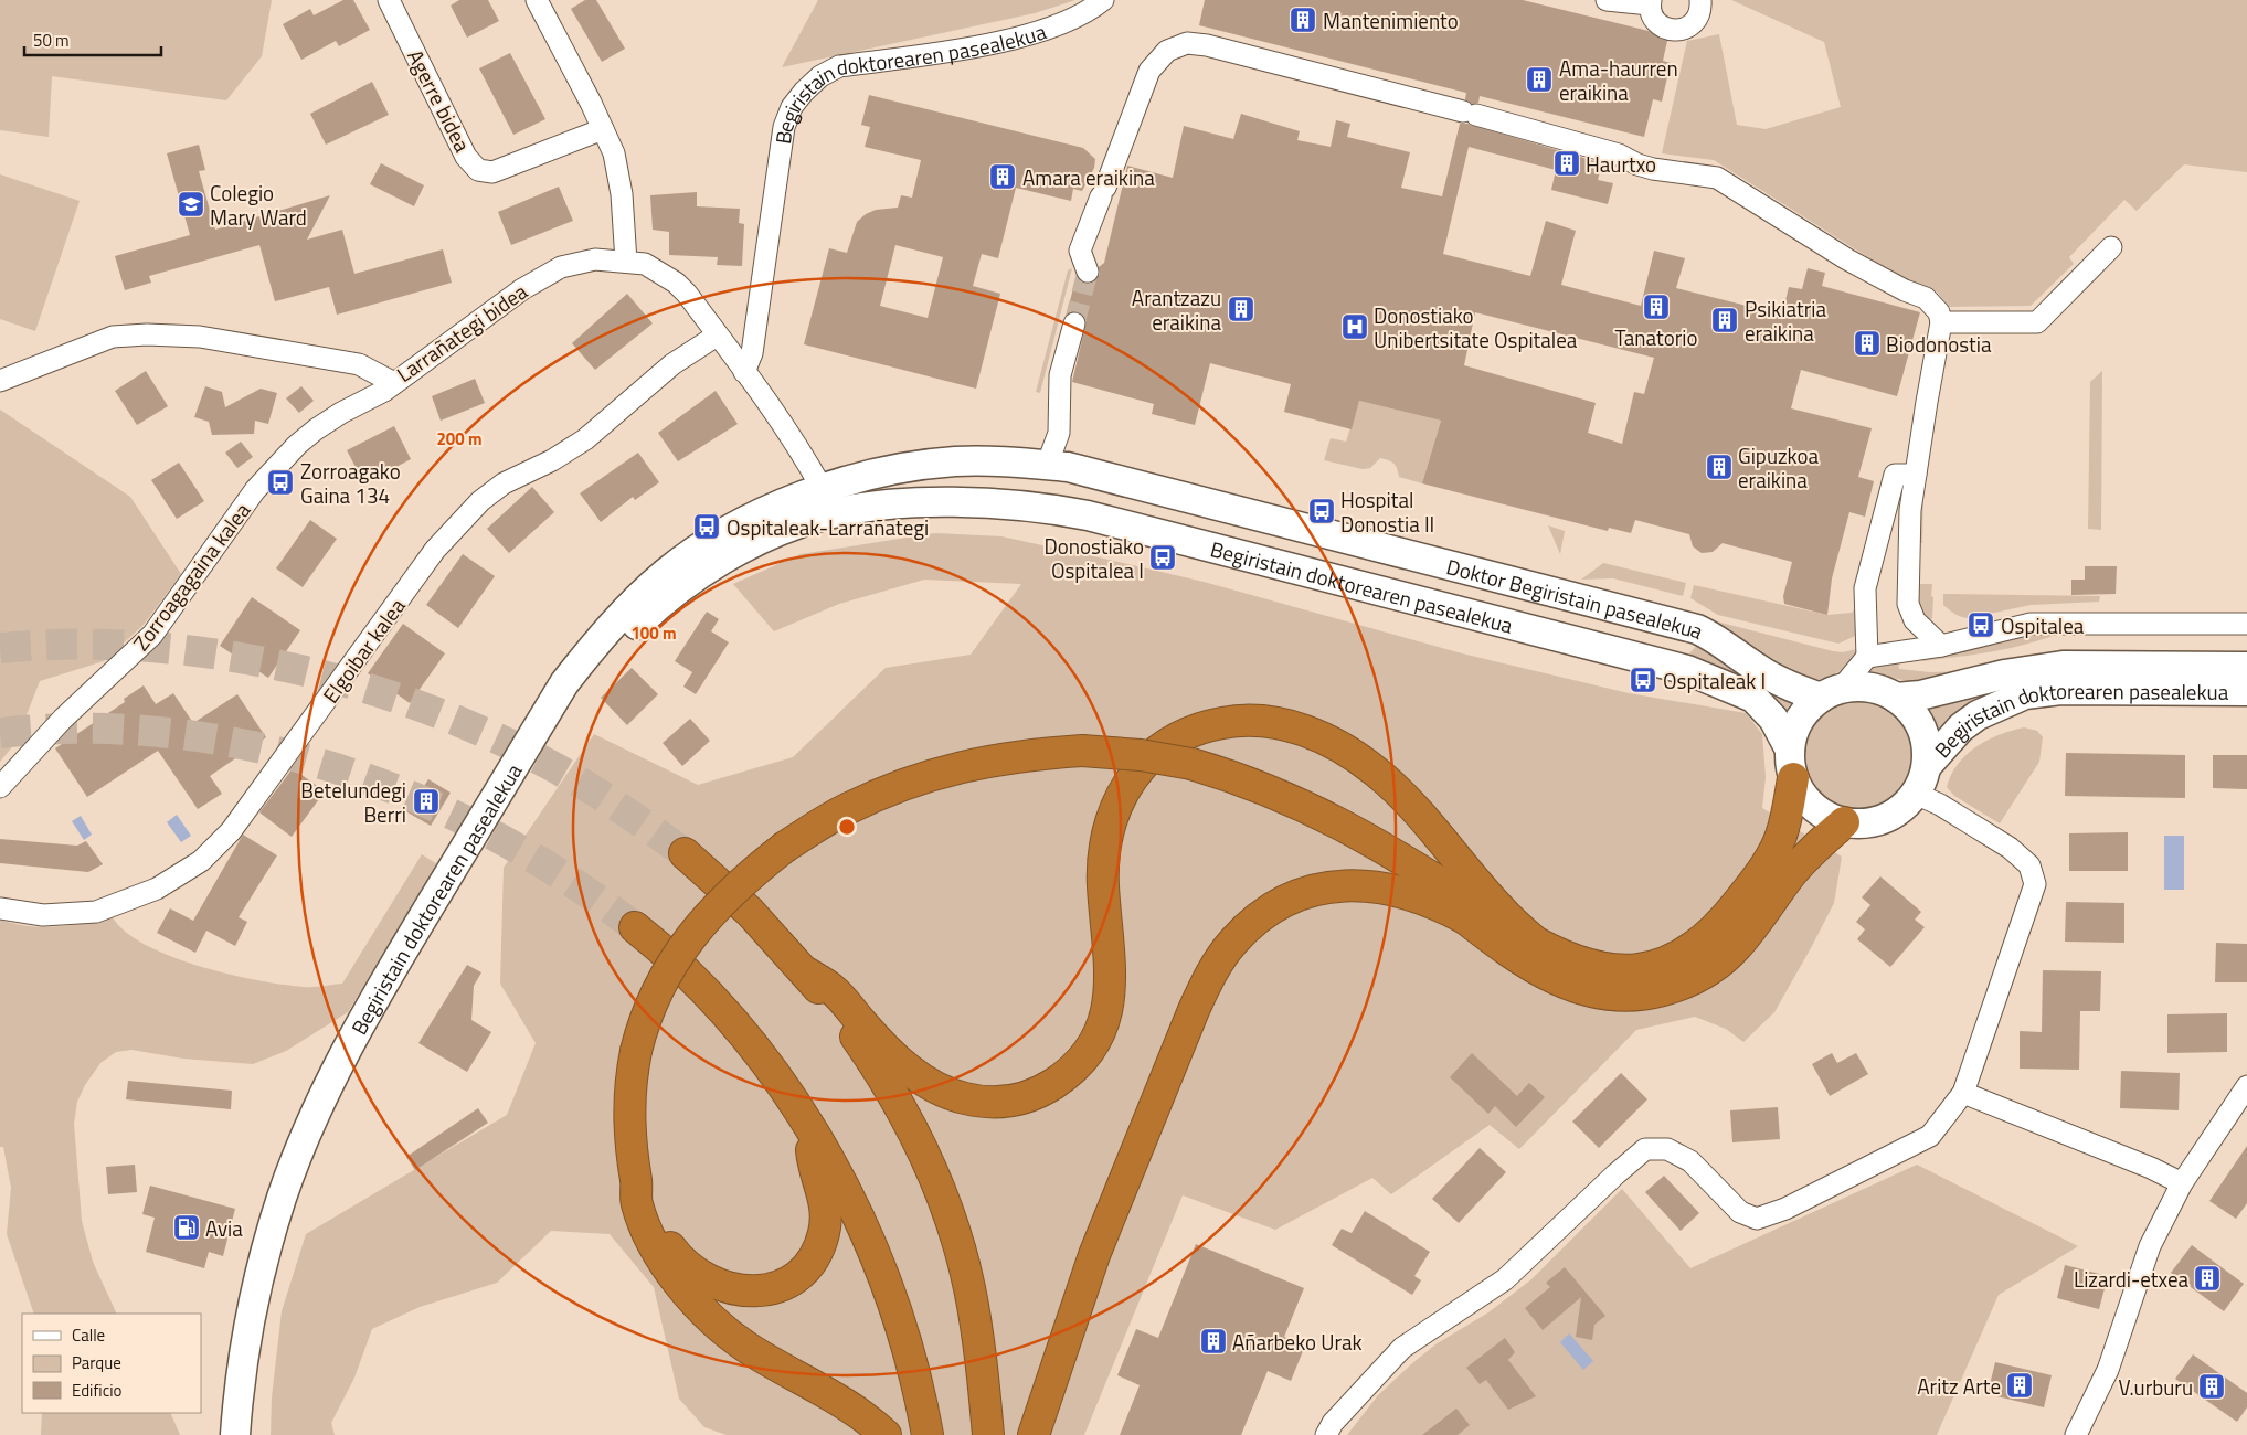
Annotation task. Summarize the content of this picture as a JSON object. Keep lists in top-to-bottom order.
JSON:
{
  "streets": {
    "main road": ["Begiristain doktorearen pasealekua", "Doktor Begiristain pasealekua"],
    "street": [
      "Agerre bidea",
      "Larrañategi bidea",
      "Zorroagagaina kalea",
      "Elgoibar kalea"
    ]
  },
  "crossings": [
    ["Begiristain doktorearen pasealekua", "Larrañategi bidea"],
    ["Begiristain doktorearen pasealekua", "Doktor Begiristain pasealekua"],
    ["Larrañategi bidea", "Zorroagagaina kalea"],
    ["Larrañategi bidea", "Elgoibar kalea"]
  ],
  "places": {
    "building": [
      "Mantenimiento",
      "Ama-haurren eraikina",
      "Haurtxo",
      "Amara eraikina",
      "Tanatorio",
      "Arantzazu eraikina",
      "Psikiatria eraikina",
      "Biodonostia",
      "Gipuzkoa eraikina",
      "Betelundegi Berri",
      "Lizardi-etxea",
      "Añarbeko Urak",
      "Aritz Arte",
      "V.urburu"
    ],
    "school or university": ["Colegio Mary Ward"],
    "hospital": ["Donostiako Unibertsitate Ospitalea"],
    "bus stop": [
      "Zorroagako Gaina 134",
      "Hospital Donostia II",
      "Ospitaleak-Larrañategi",
      "Donostiako Ospitalea I",
      "Ospitalea",
      "Ospitaleak I"
    ],
    "fuel station": ["Avia"]
  },
  "legend": ["Calle", "Parque", "Edificio"],
  "scale_bar": "50 m",
  "rings": ["200 m", "100 m"]
}
